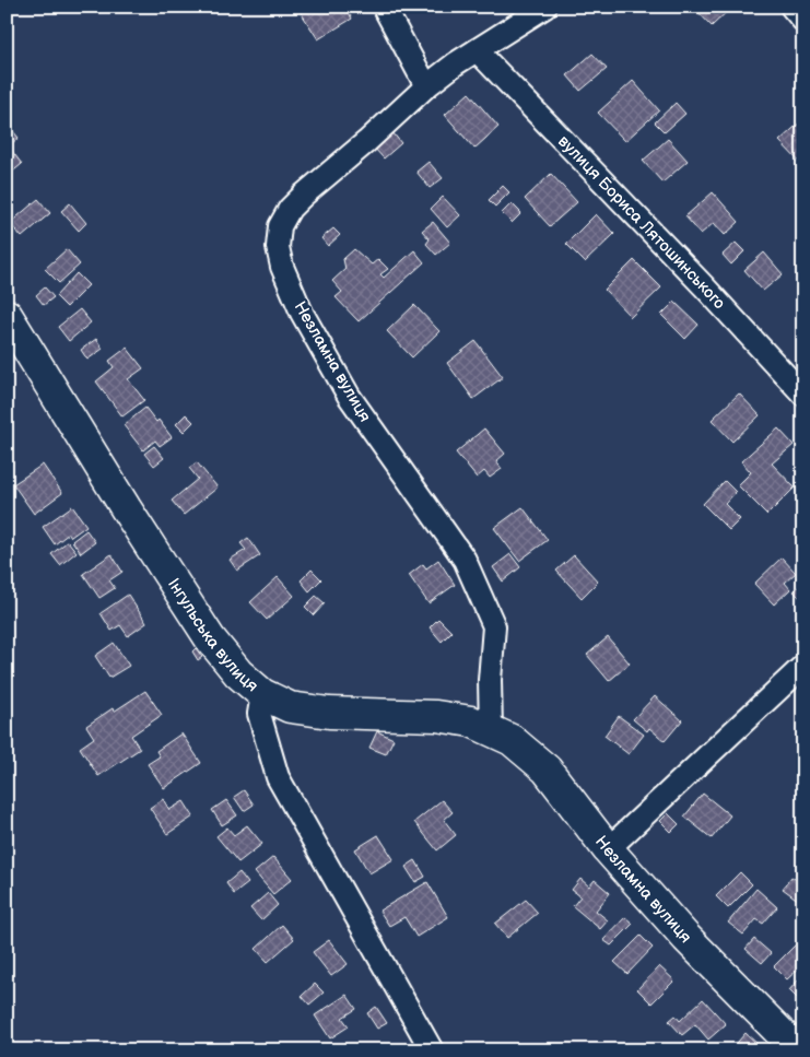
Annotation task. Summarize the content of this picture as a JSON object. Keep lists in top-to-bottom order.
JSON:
{
  "streets": {
    "street": ["вулиця Бориса Лятошинського", "Незламна вулиця", "Інгульська вулиця"]
  },
  "crossings": [
    ["вулиця Бориса Лятошинського", "Незламна вулиця"],
    ["Незламна вулиця", "Інгульська вулиця"]
  ]
}
